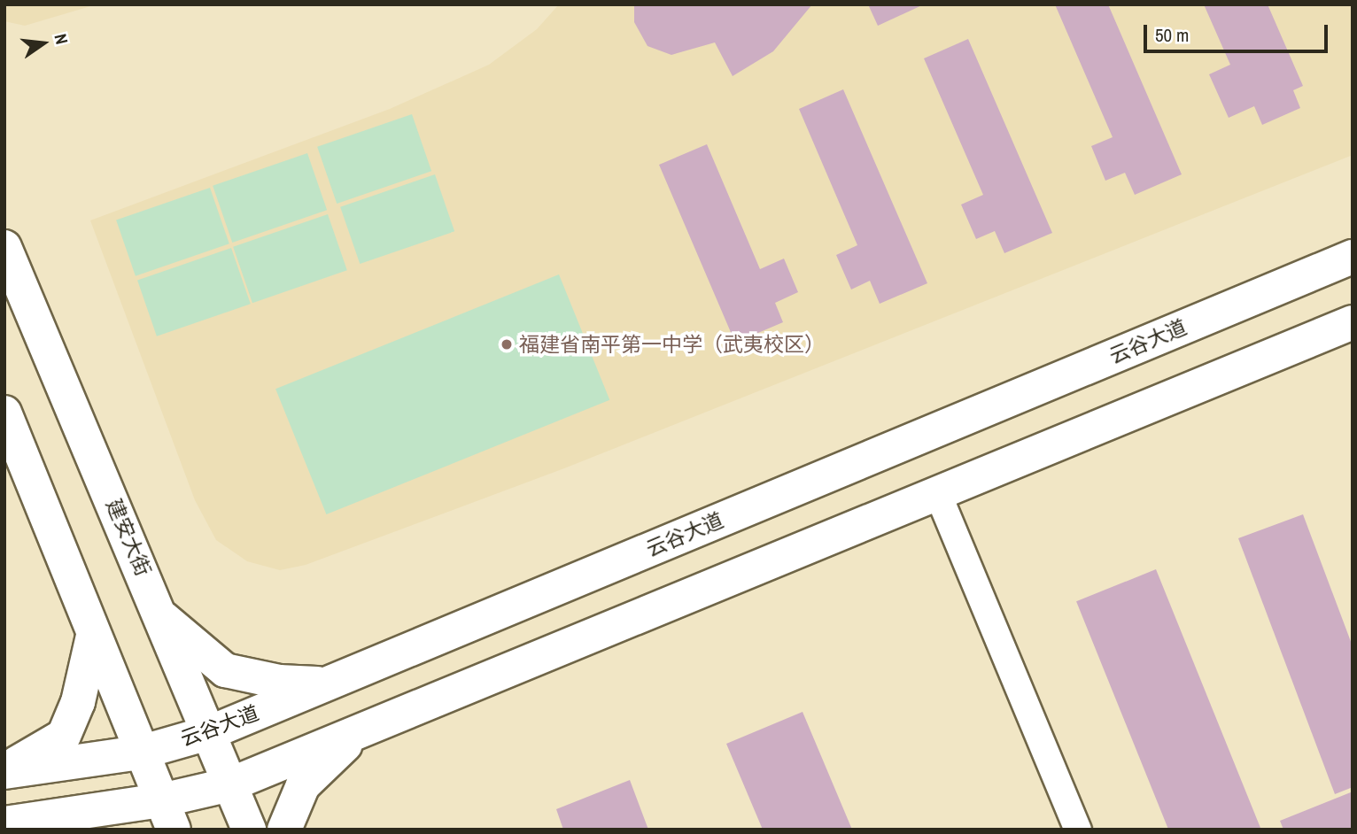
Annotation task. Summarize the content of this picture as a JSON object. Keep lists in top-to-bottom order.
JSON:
{
  "streets": {
    "main road": ["云谷大道", "建安大街"]
  },
  "crossings": [
    ["云谷大道", "建安大街"]
  ],
  "places": ["福建省南平第一中学（武夷校区）"],
  "scale_bar": "50 m",
  "north": "right"
}
